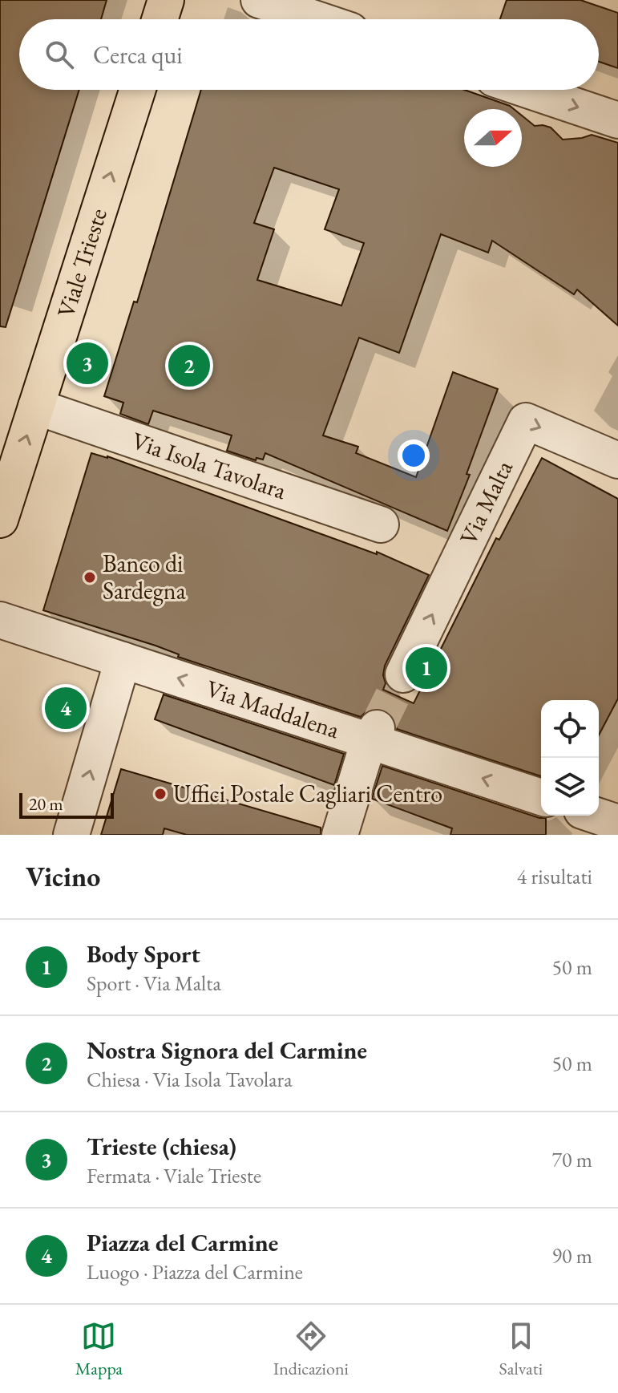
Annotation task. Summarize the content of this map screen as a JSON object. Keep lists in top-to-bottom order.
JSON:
{
  "streets": {
    "main road": ["Viale Trieste"],
    "street": ["Via Isola Tavolara", "Via Malta", "Via Maddalena"]
  },
  "crossings": [
    ["Viale Trieste", "Via Isola Tavolara"]
  ],
  "one_way": ["Viale Trieste", "Via Maddalena"],
  "places": ["Banco di Sardegna", "Uffici Postale Cagliari Centro"],
  "scale_bar": "20 m",
  "north": "right",
  "page": {
    "search": "Cerca qui",
    "pins": [
      "3",
      "2",
      "1",
      "4"
    ],
    "scale": "20 m",
    "heading": ["Vicino", "4 risultati"],
    "list": [
      {
        "mark": "1",
        "name": "Body Sport",
        "note": "Sport · Via Malta",
        "value": "50 m"
      },
      {
        "mark": "2",
        "name": "Nostra Signora del Carmine",
        "note": "Chiesa · Via Isola Tavolara",
        "value": "50 m"
      },
      {
        "mark": "3",
        "name": "Trieste (chiesa)",
        "note": "Fermata · Viale Trieste",
        "value": "70 m"
      },
      {
        "mark": "4",
        "name": "Piazza del Carmine",
        "note": "Luogo · Piazza del Carmine",
        "value": "90 m"
      }
    ],
    "nav": ["Mappa", "Indicazioni", "Salvati"]
  }
}
